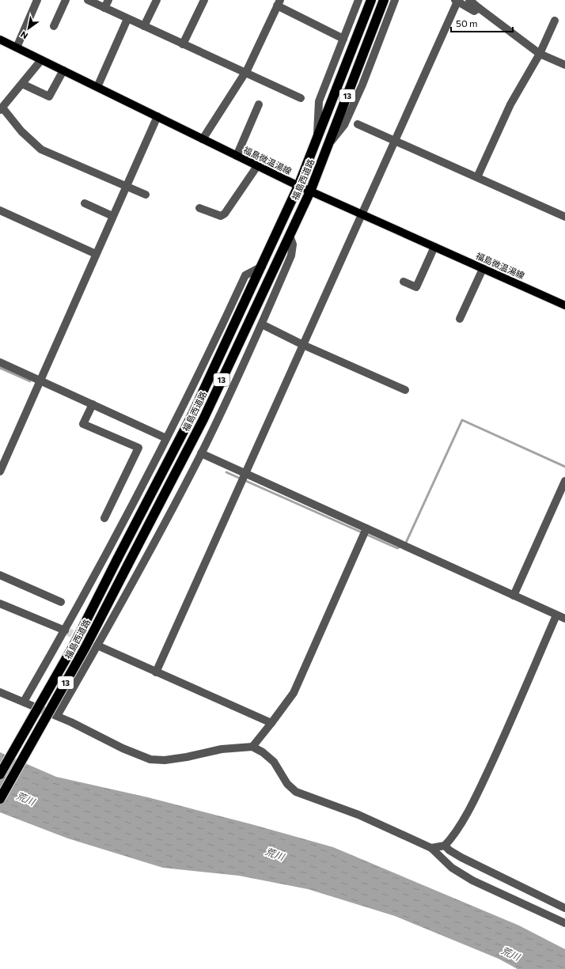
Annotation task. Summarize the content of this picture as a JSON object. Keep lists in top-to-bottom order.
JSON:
{
  "streets": {
    "highway": ["13", "福島西道路"],
    "main road": ["福島微温湯線"]
  },
  "crossings": [
    ["福島微温湯線", "福島西道路"]
  ],
  "water": ["荒川"],
  "scale_bar": "50 m",
  "north": "bottom left"
}
